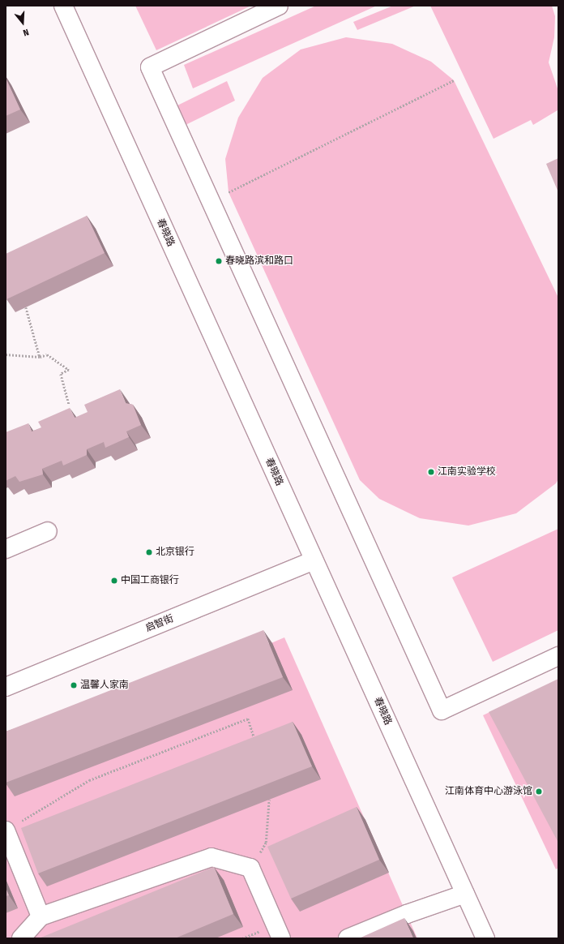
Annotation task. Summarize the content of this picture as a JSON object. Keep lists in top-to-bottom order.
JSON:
{
  "streets": {
    "street": ["春晓路", "启智街"]
  },
  "crossings": [
    ["春晓路", "启智街"]
  ],
  "places": [
    "春晓路滨和路口",
    "江南实验学校",
    "北京银行",
    "中国工商银行",
    "温馨人家南",
    "江南体育中心游泳馆"
  ],
  "north": "bottom"
}
